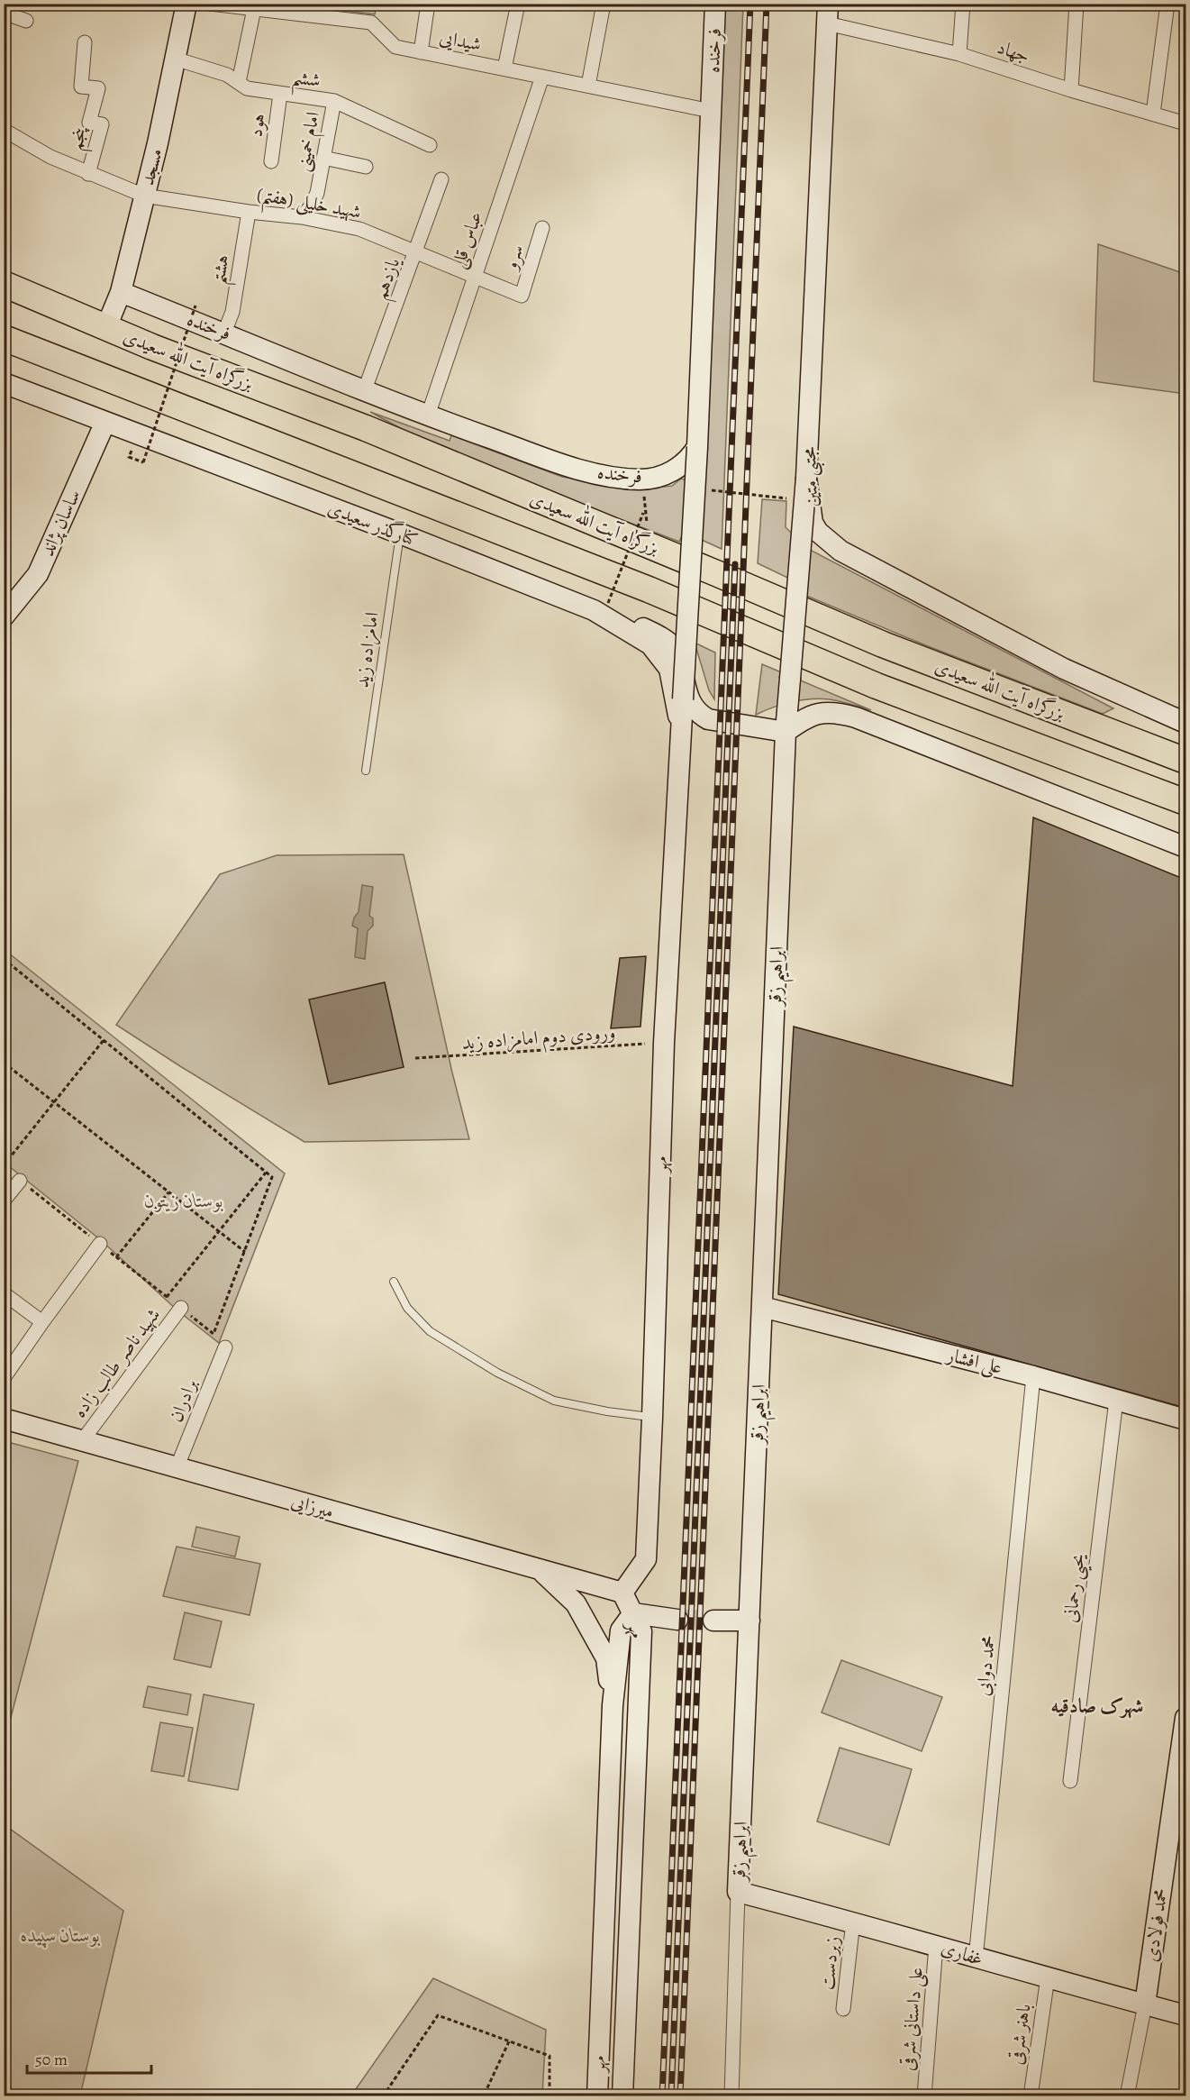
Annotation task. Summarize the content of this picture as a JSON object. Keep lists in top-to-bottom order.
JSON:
{
  "streets": {
    "highway": ["بزرگراه آیت الله سعیدی"],
    "street": [
      "شیدایی",
      "فرخنده",
      "جهاد",
      "ششم",
      "هود",
      "پنجم",
      "امام خمینی",
      "مسجد",
      "شهید خلیلی (هفتم)",
      "عباس قلی",
      "سرو",
      "هشتم",
      "یازدهم",
      "مجتبی متین",
      "ساسان پژاند",
      "کنارگذر سعیدی",
      "ابراهیم زقر",
      "مهر",
      "علی افشار",
      "شهید ناصر طالب زاده",
      "برادران",
      "میرزایی",
      "یحیی رحمانی",
      "محمد دوابی",
      "محمد فولادی",
      "غفاری",
      "زبردست",
      "علی داستانی شرقی",
      "باهنر شرقی"
    ],
    "lane": ["امامزاده زید"],
    "path": ["ورودی دوم امامزاده زید"]
  },
  "crossings": [
    ["شیدایی", "فرخنده"],
    ["شیدایی", "عباس قلی"],
    ["فرخنده", "مسجد"],
    ["فرخنده", "عباس قلی"],
    ["فرخنده", "هشتم"],
    ["فرخنده", "یازدهم"],
    ["جهاد", "مجتبی متین"],
    ["ششم", "هود"],
    ["ششم", "امام خمینی"],
    ["ششم", "مسجد"],
    ["پنجم", "شهید خلیلی (هفتم)"],
    ["امام خمینی", "شهید خلیلی (هفتم)"],
    ["مسجد", "شهید خلیلی (هفتم)"],
    ["مسجد", "بزرگراه آیت الله سعیدی"],
    ["شهید خلیلی (هفتم)", "عباس قلی"],
    ["شهید خلیلی (هفتم)", "سرو"],
    ["شهید خلیلی (هفتم)", "هشتم"],
    ["شهید خلیلی (هفتم)", "یازدهم"],
    ["مجتبی متین", "ابراهیم زقر"],
    ["ساسان پژاند", "کنارگذر سعیدی"],
    ["کنارگذر سعیدی", "امامزاده زید"],
    ["کنارگذر سعیدی", "مهر"],
    ["ابراهیم زقر", "علی افشار"],
    ["ابراهیم زقر", "غفاری"],
    ["ورودی دوم امامزاده زید", "مهر"],
    ["مهر", "میرزایی"],
    ["علی افشار", "یحیی رحمانی"],
    ["علی افشار", "محمد دوابی"],
    ["شهید ناصر طالب زاده", "میرزایی"],
    ["برادران", "میرزایی"],
    ["محمد دوابی", "غفاری"],
    ["محمد فولادی", "غفاری"],
    ["غفاری", "زبردست"],
    ["غفاری", "علی داستانی شرقی"],
    ["غفاری", "باهنر شرقی"]
  ],
  "districts": ["شهرک صادقیه"],
  "parks": ["بوستان زیتون", "بوستان سپیده"],
  "scale_bar": "50 m"
}
